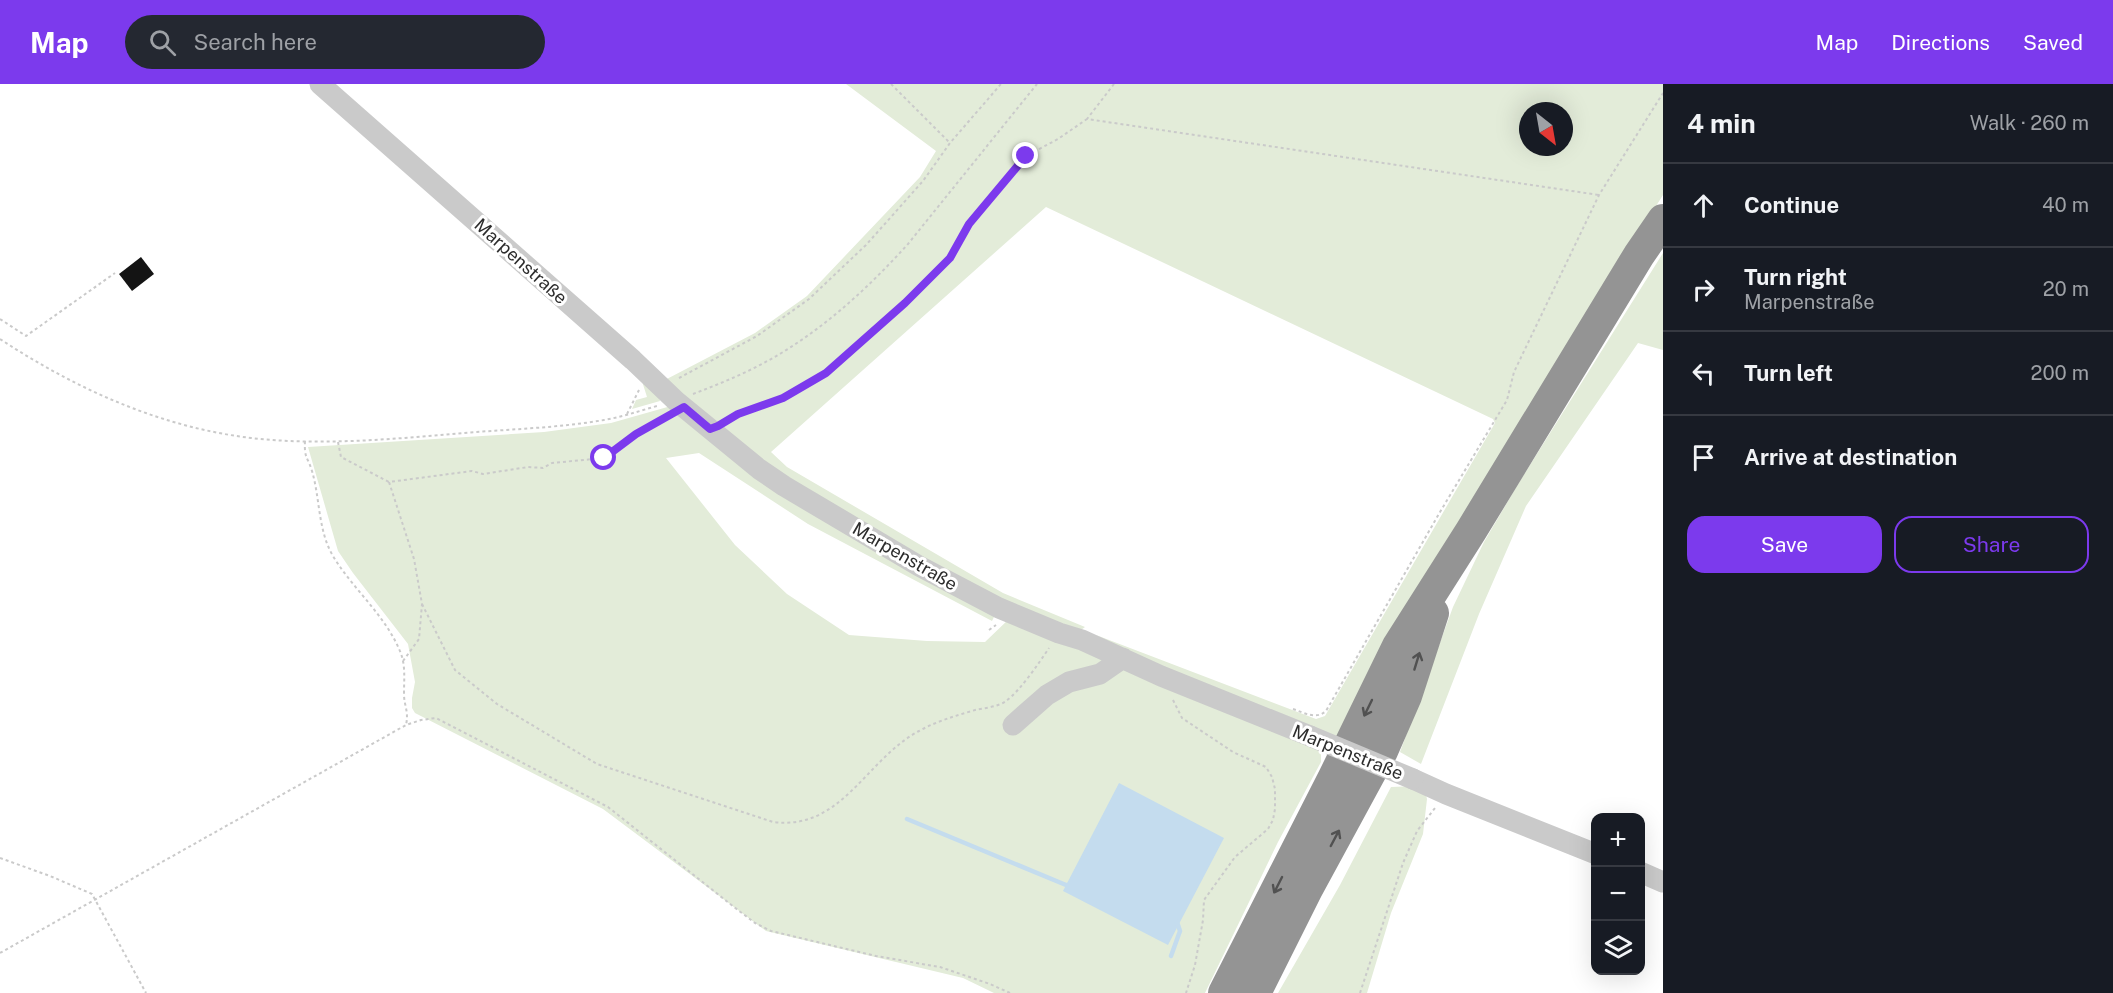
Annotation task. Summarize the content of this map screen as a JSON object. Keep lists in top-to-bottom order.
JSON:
{
  "streets": {
    "lane": ["Marpenstraße"]
  },
  "north": "bottom right",
  "page": {
    "header": "Map",
    "search": "Search here",
    "nav": ["Map", "Directions", "Saved"],
    "heading": ["4 min", "Walk · 260 m"],
    "list": [
      ["Continue", "40 m"],
      ["Turn right", "Marpenstraße", "20 m"],
      ["Turn left", "200 m"],
      "Arrive at destination"
    ],
    "buttons": ["Save", "Share"],
    "map_buttons": ["+", "−"]
  }
}
